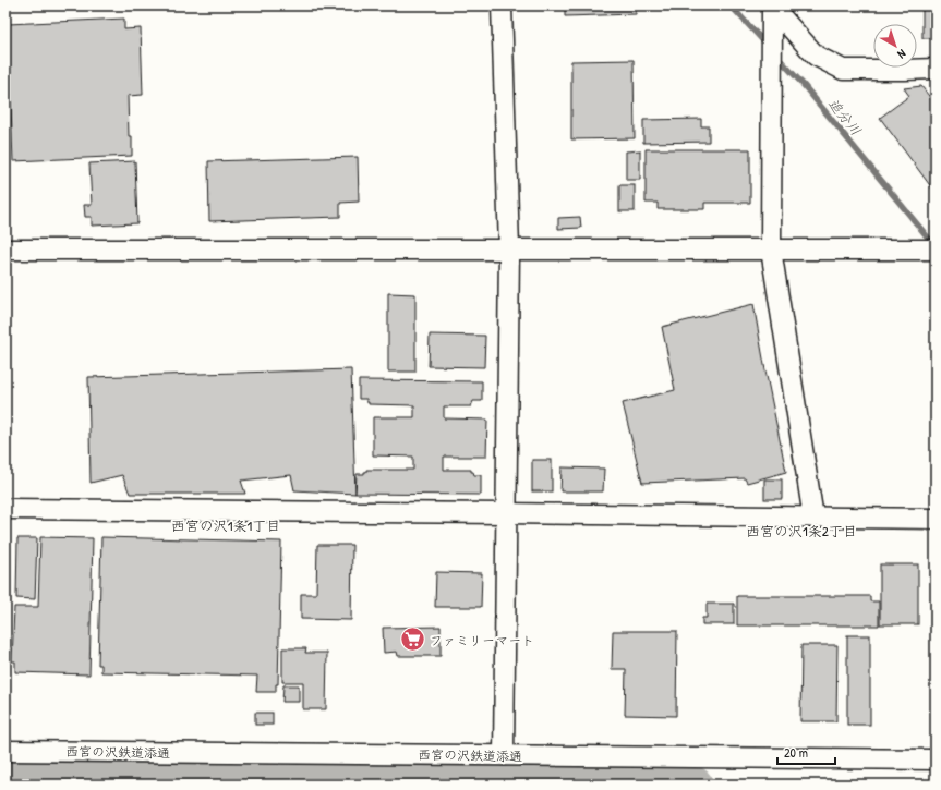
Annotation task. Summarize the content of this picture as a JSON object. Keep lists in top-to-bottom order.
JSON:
{
  "streets": {
    "street": ["西宮の沢鉄道添通"]
  },
  "districts": ["西宮の沢1条1丁目", "西宮の沢1条2丁目"],
  "water": ["追分川"],
  "places": {
    "supermarket": ["ファミリーマート"]
  },
  "scale_bar": "20 m",
  "north": "bottom right"
}
